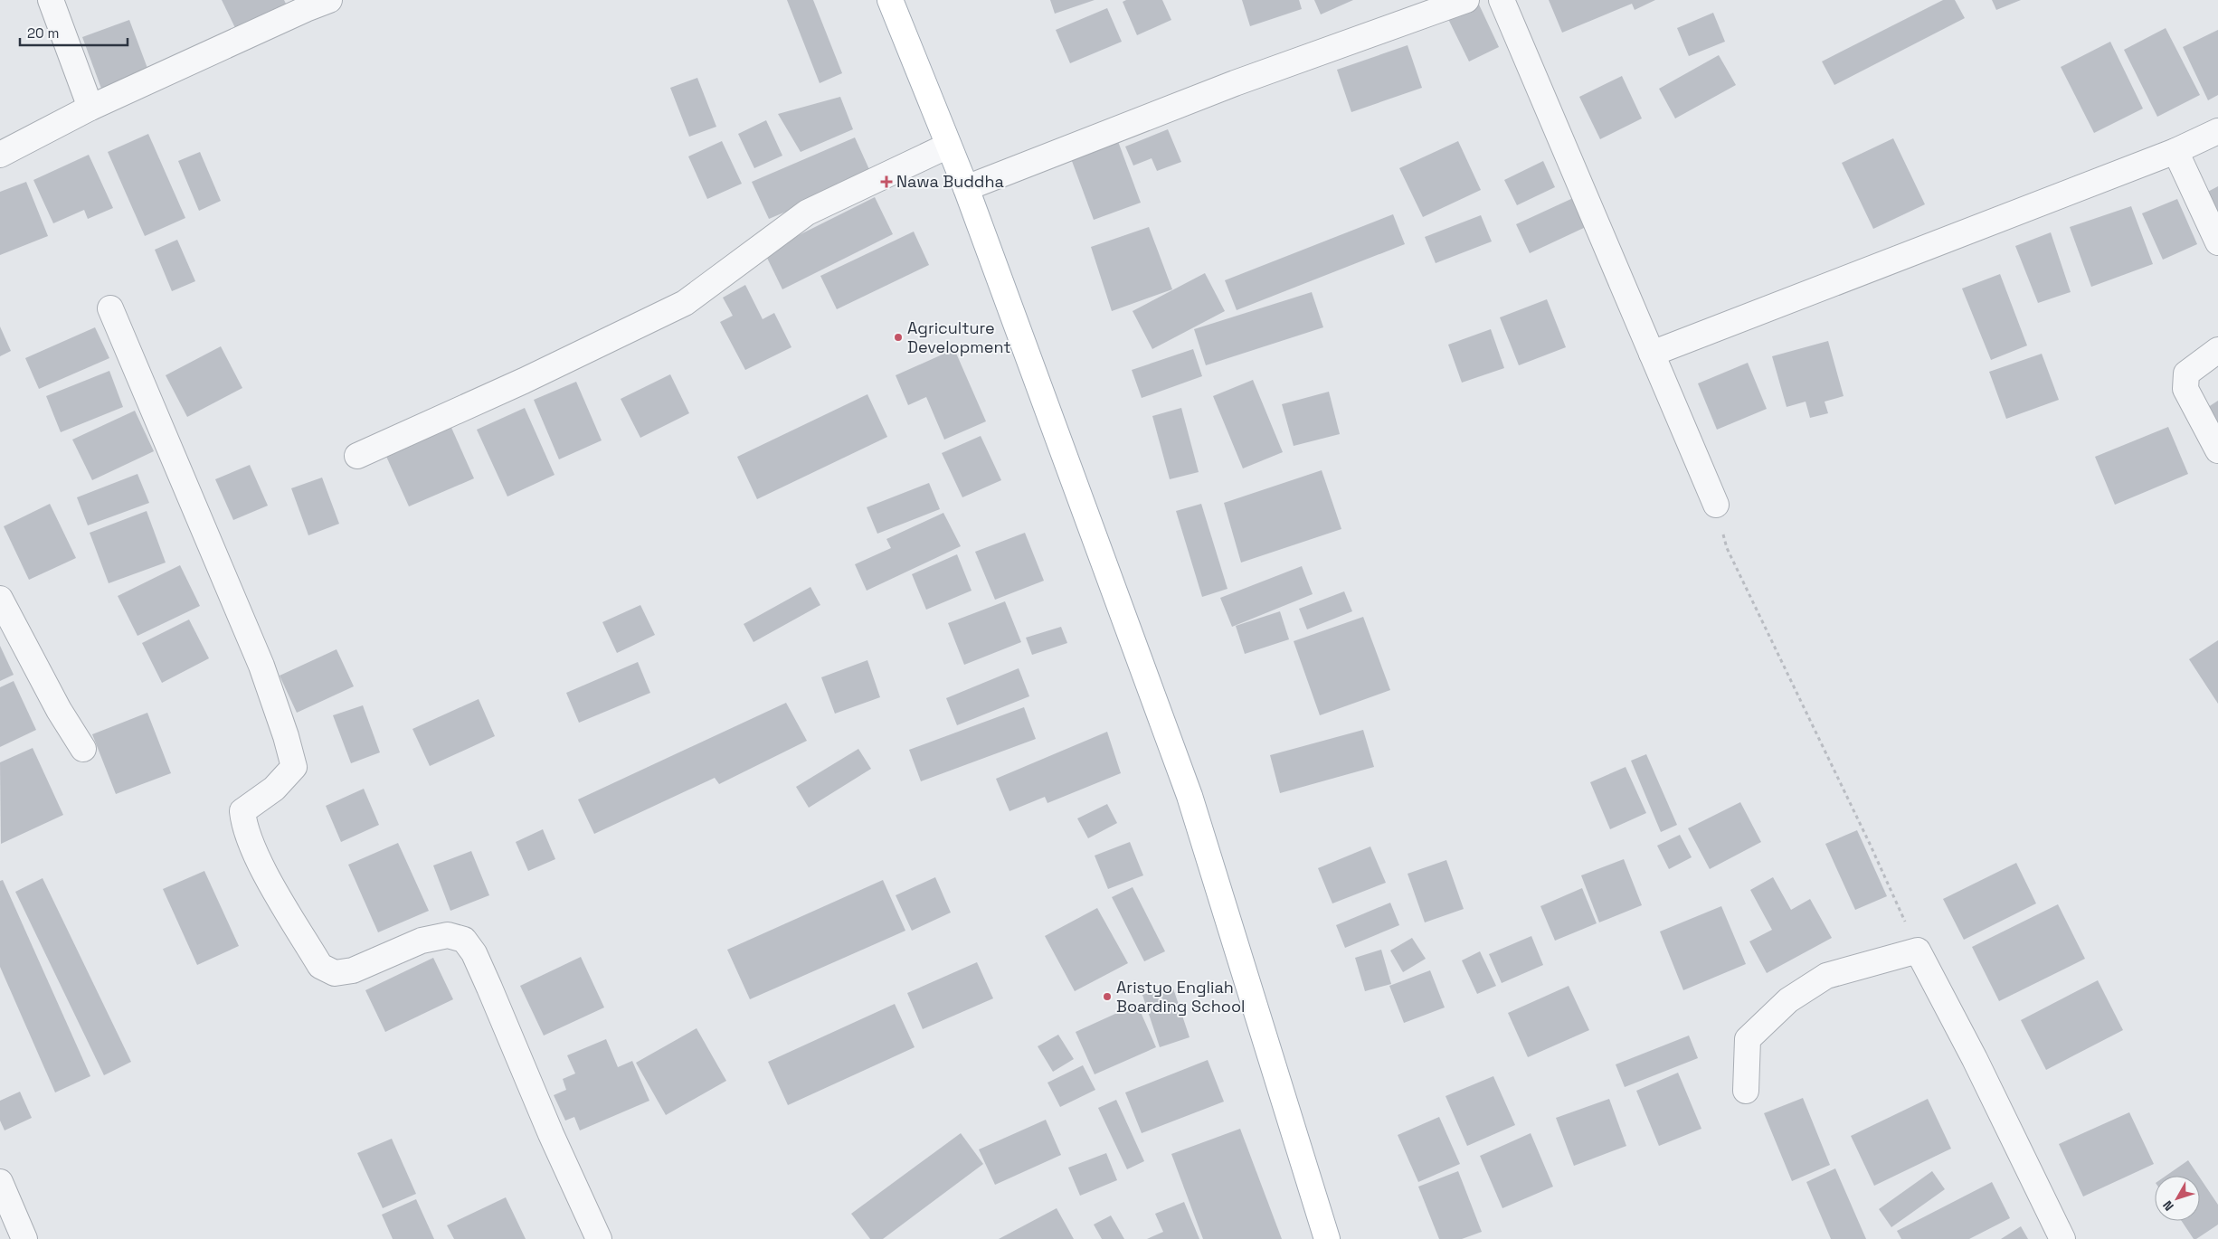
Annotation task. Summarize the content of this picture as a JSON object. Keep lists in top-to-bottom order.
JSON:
{
  "places": {
    "health": ["Nawa Buddha"],
    "other": ["Agriculture Development", "Aristyo Engliah Boarding School"]
  },
  "scale_bar": "20 m",
  "north": "bottom left"
}
